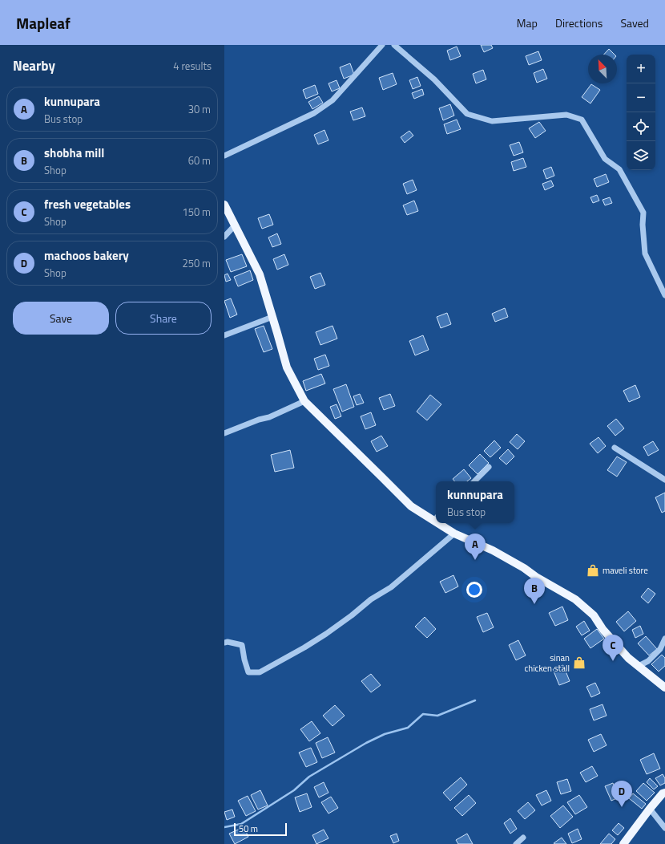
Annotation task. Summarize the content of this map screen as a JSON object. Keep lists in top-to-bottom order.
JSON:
{
  "places": {
    "shop": ["maveli store", "sinan chicken stall"]
  },
  "scale_bar": "50 m",
  "north": "top left",
  "page": {
    "header": "Mapleaf",
    "nav": ["Map", "Directions", "Saved"],
    "heading": ["Nearby", "4 results"],
    "map_buttons": ["+", "−"],
    "list": [
      {
        "mark": "A",
        "name": "kunnupara",
        "note": "Bus stop",
        "value": "30 m"
      },
      {
        "mark": "B",
        "name": "shobha mill",
        "note": "Shop",
        "value": "60 m"
      },
      {
        "mark": "C",
        "name": "fresh vegetables",
        "note": "Shop",
        "value": "150 m"
      },
      {
        "mark": "D",
        "name": "machoos bakery",
        "note": "Shop",
        "value": "250 m"
      }
    ],
    "buttons": ["Save", "Share"],
    "popup": ["kunnupara", "Bus stop"],
    "pins": [
      "A",
      "B",
      "C",
      "D"
    ],
    "scale": "50 m"
  }
}
